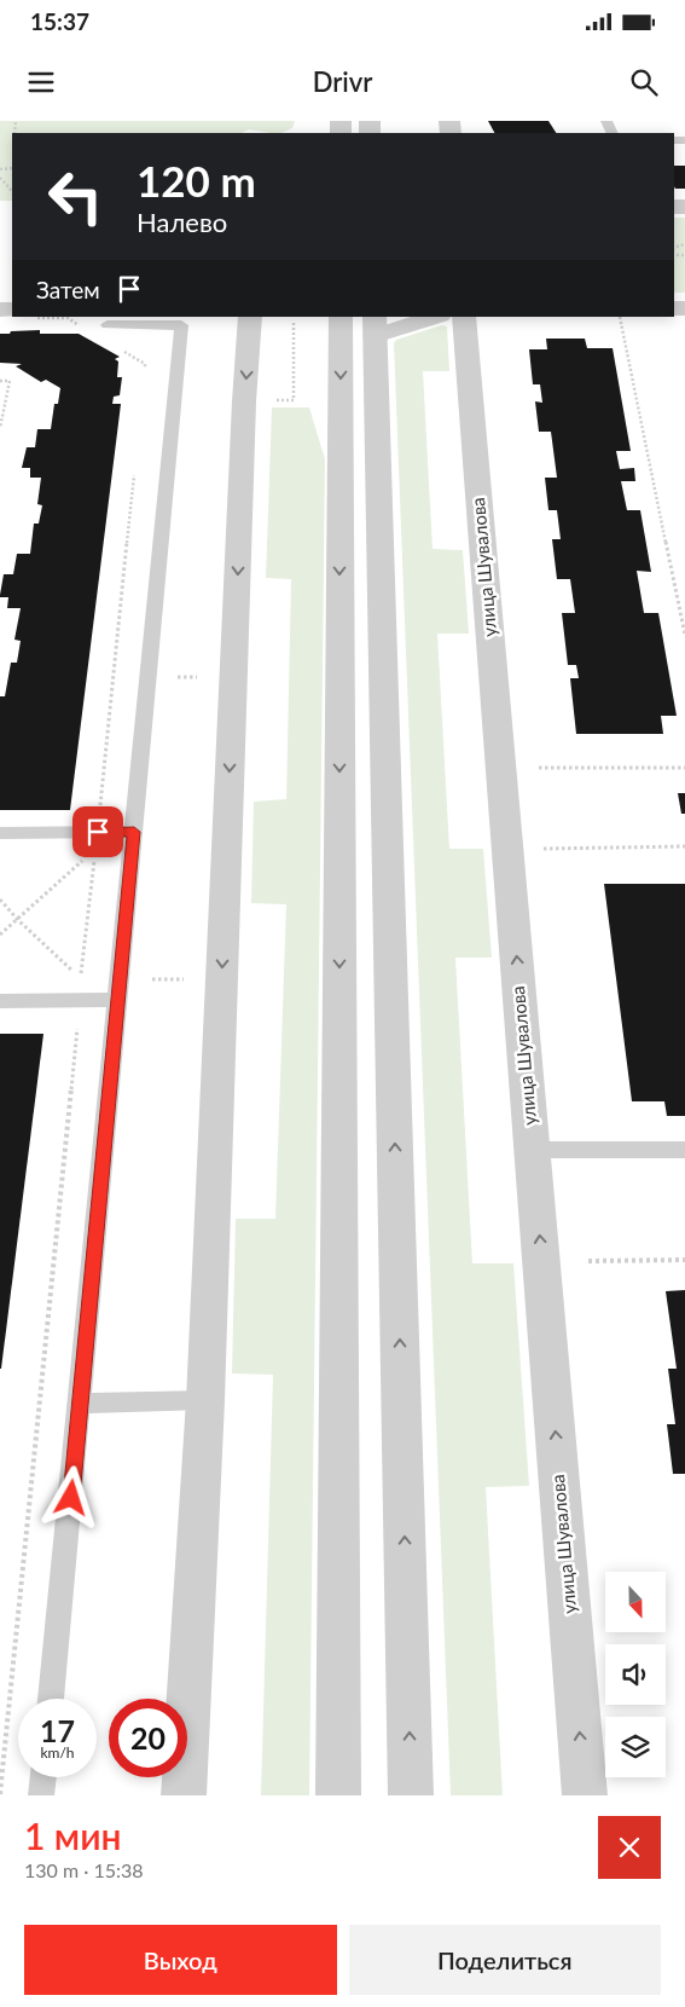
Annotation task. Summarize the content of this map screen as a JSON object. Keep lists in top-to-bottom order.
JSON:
{
  "streets": {
    "street": ["улица Шувалова"]
  },
  "north": "bottom",
  "page": {
    "status": "15:37",
    "header": "Drivr",
    "turn": ["120 m", "Налево"],
    "then": "Затем",
    "speed": "17 km/h",
    "limit": "20",
    "heading": ["1 мин", "130 m · 15:38"],
    "buttons": ["Выход", "Поделиться"]
  }
}
